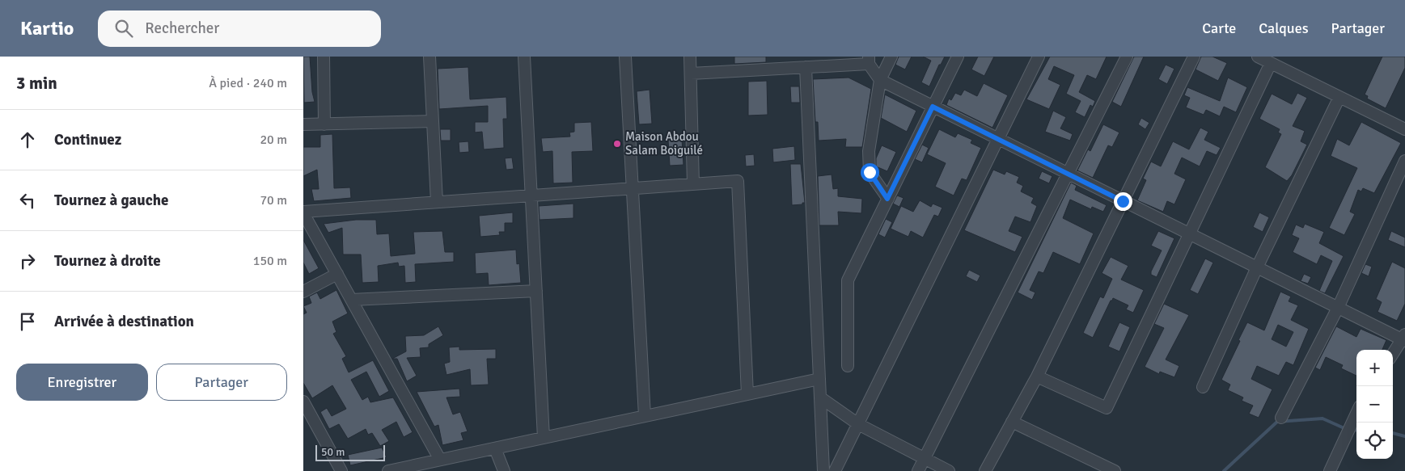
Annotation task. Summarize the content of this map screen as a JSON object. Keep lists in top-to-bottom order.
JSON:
{
  "places": ["Maison Abdou Salam Boiguilé"],
  "scale_bar": "50 m",
  "page": {
    "header": "Kartio",
    "search": "Rechercher",
    "nav": ["Carte", "Calques", "Partager"],
    "heading": ["3 min", "À pied · 240 m"],
    "list": [
      ["Continuez", "20 m"],
      ["Tournez à gauche", "70 m"],
      ["Tournez à droite", "150 m"],
      "Arrivée à destination"
    ],
    "map_buttons": ["+", "−"],
    "buttons": ["Enregistrer", "Partager"],
    "scale": "50 m"
  }
}
